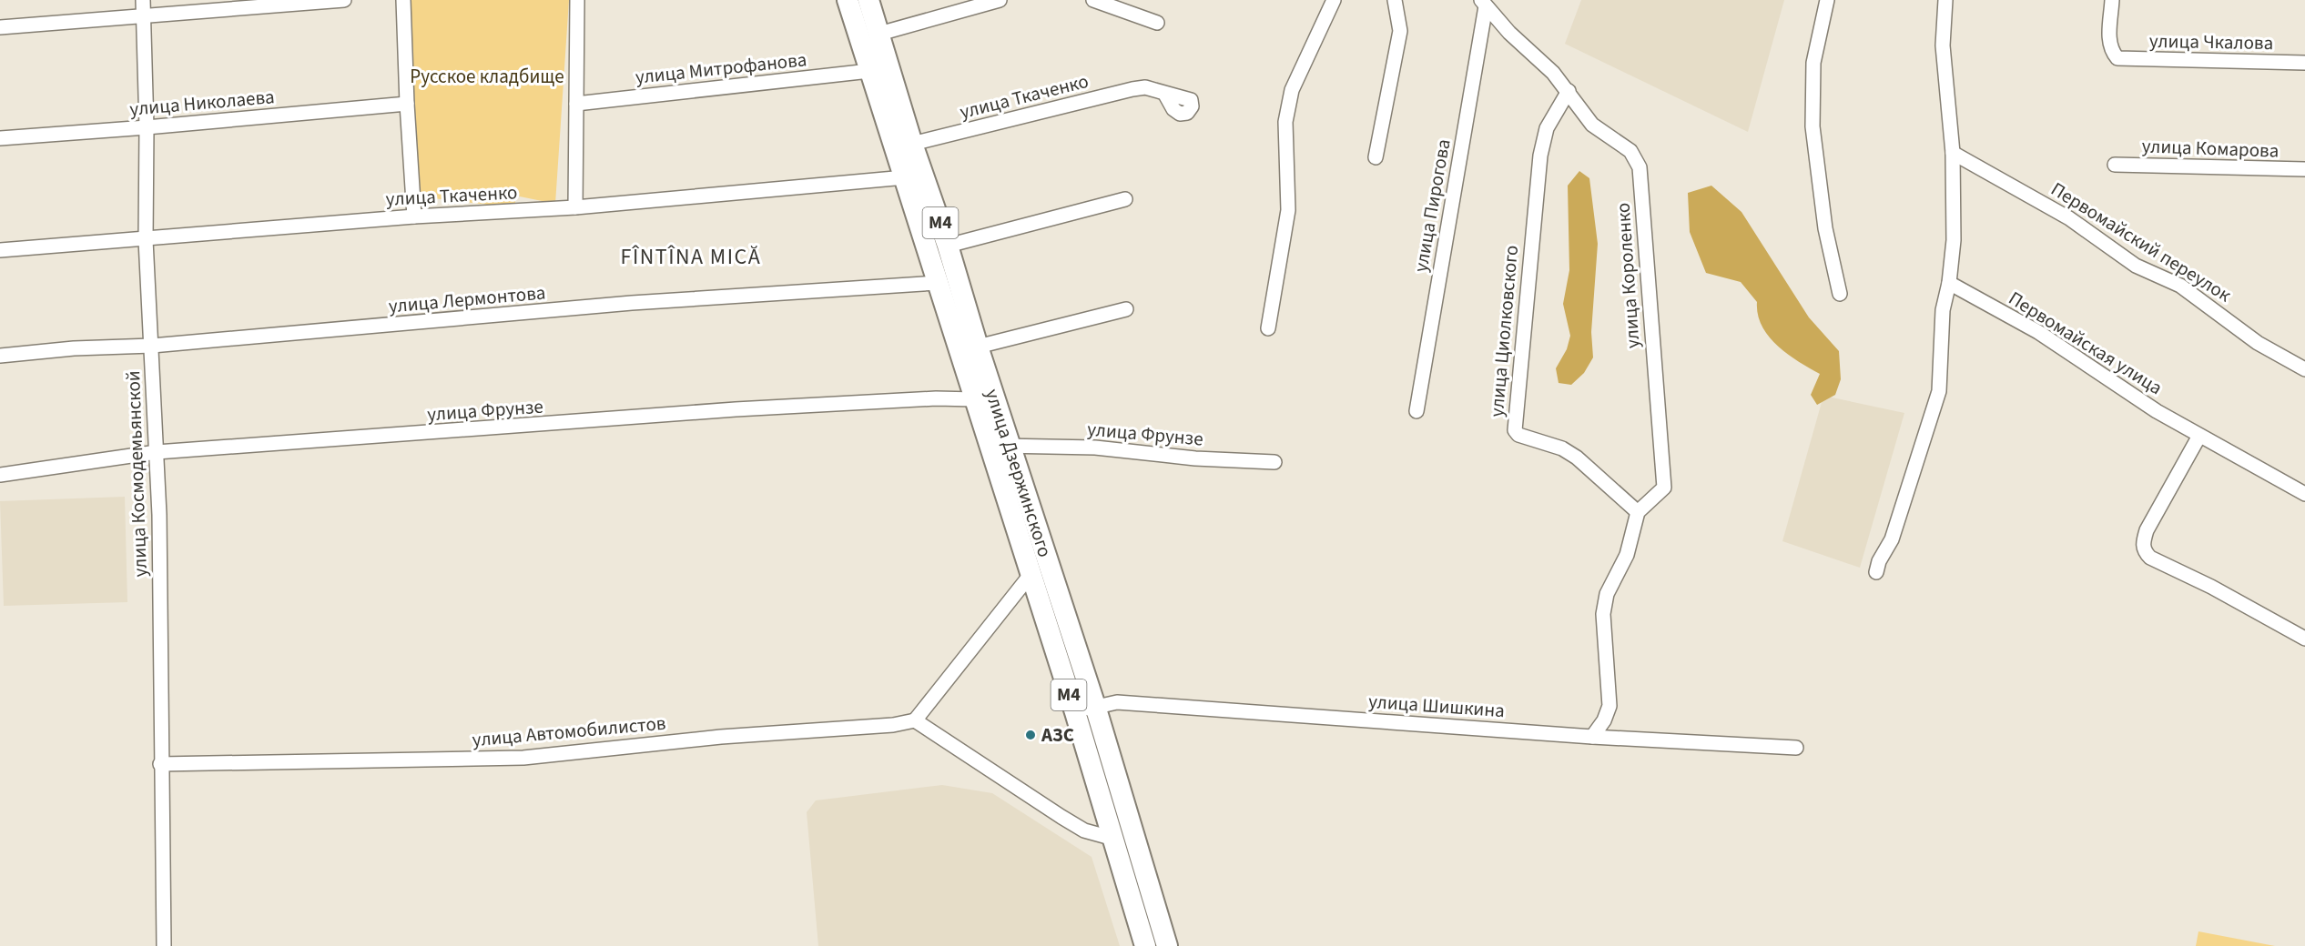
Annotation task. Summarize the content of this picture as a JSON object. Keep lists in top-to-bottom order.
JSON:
{
  "streets": {
    "highway": ["M4", "улица Дзержинского"],
    "street": [
      "улица Чкалова",
      "улица Митрофанова",
      "улица Ткаченко",
      "улица Николаева",
      "улица Комарова",
      "улица Пирогова",
      "Первомайский переулок",
      "улица Короленко",
      "улица Лермонтова",
      "улица Циолковского",
      "Первомайская улица",
      "улица Фрунзе",
      "улица Космодемьянской",
      "улица Шишкина",
      "улица Автомобилистов"
    ]
  },
  "crossings": [
    ["улица Митрофанова", "улица Дзержинского"],
    ["улица Ткаченко", "улица Дзержинского"],
    ["улица Ткаченко", "улица Космодемьянской"],
    ["улица Николаева", "улица Космодемьянской"],
    ["улица Пирогова", "улица Короленко"],
    ["улица Короленко", "улица Циолковского"],
    ["улица Лермонтова", "улица Дзержинского"],
    ["улица Лермонтова", "улица Космодемьянской"],
    ["улица Фрунзе", "улица Дзержинского"],
    ["улица Фрунзе", "улица Космодемьянской"],
    ["улица Дзержинского", "улица Шишкина"],
    ["улица Космодемьянской", "улица Автомобилистов"]
  ],
  "districts": ["FÎNTÎNA MICĂ"],
  "parks": ["Русское кладбище"],
  "places": ["АЗС"]
}
